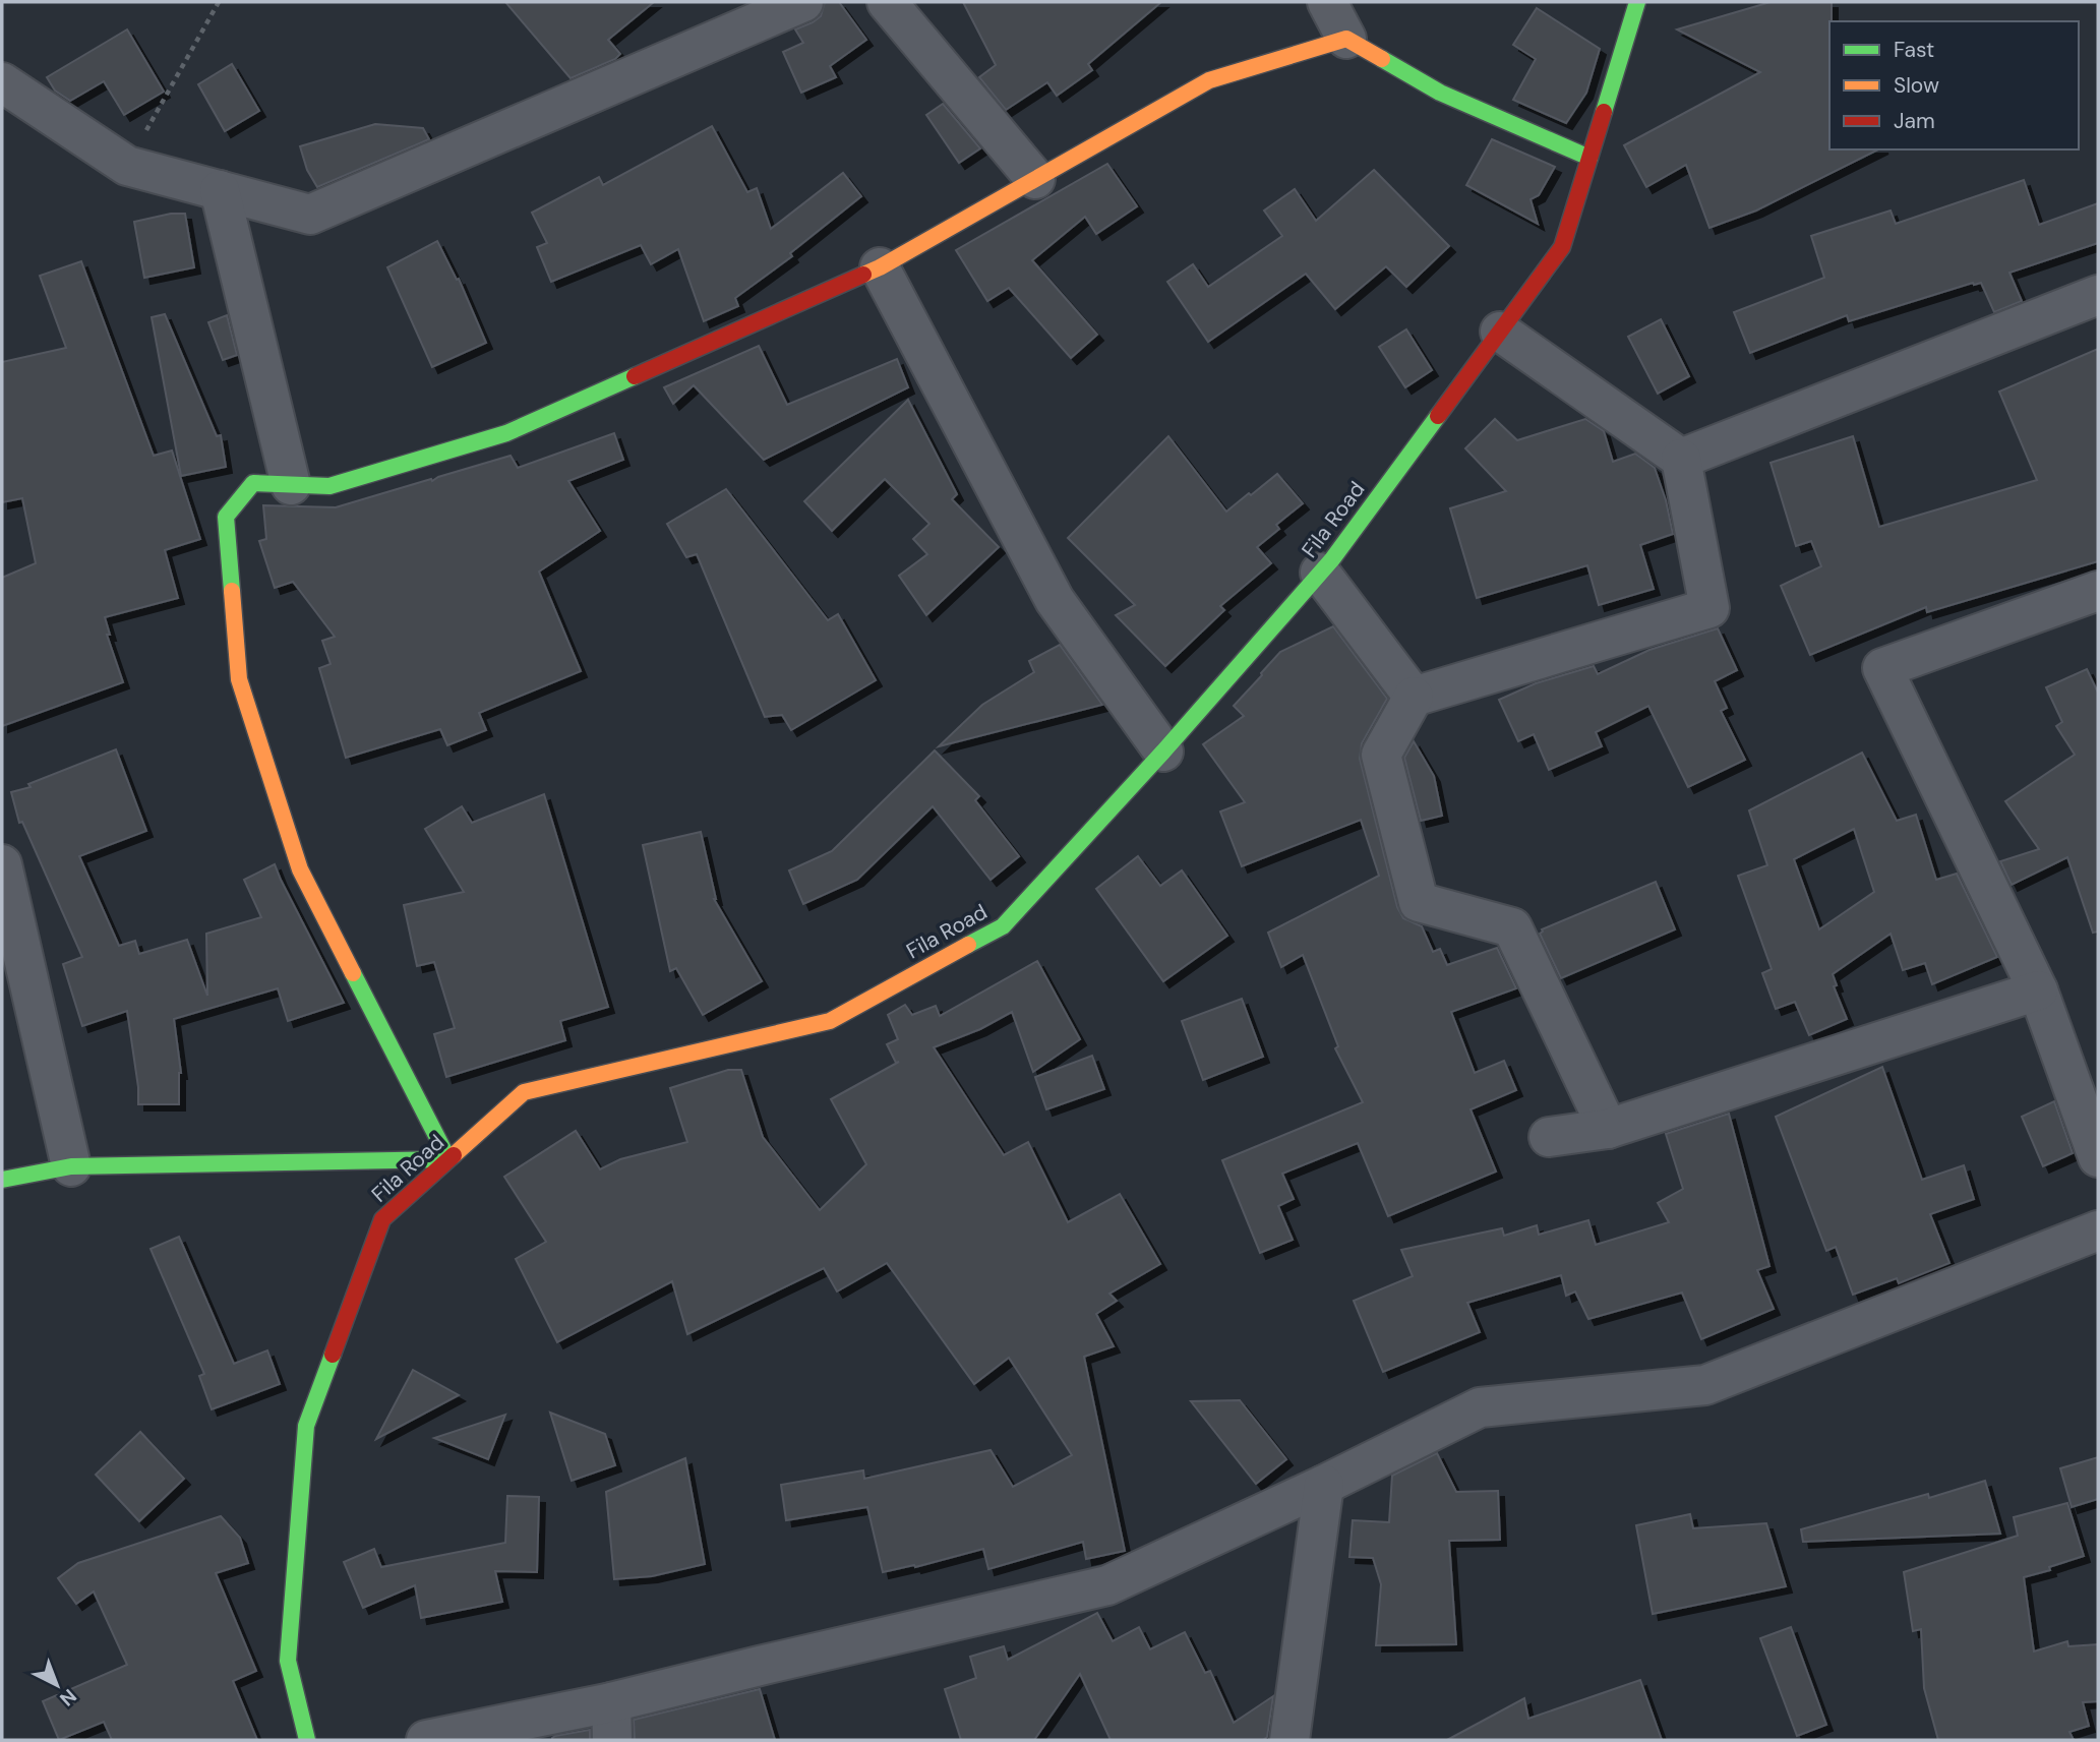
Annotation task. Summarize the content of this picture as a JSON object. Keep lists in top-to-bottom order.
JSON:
{
  "streets": {
    "street": ["Fila Road"]
  },
  "legend": ["Fast", "Slow", "Jam"],
  "north": "bottom right"
}
